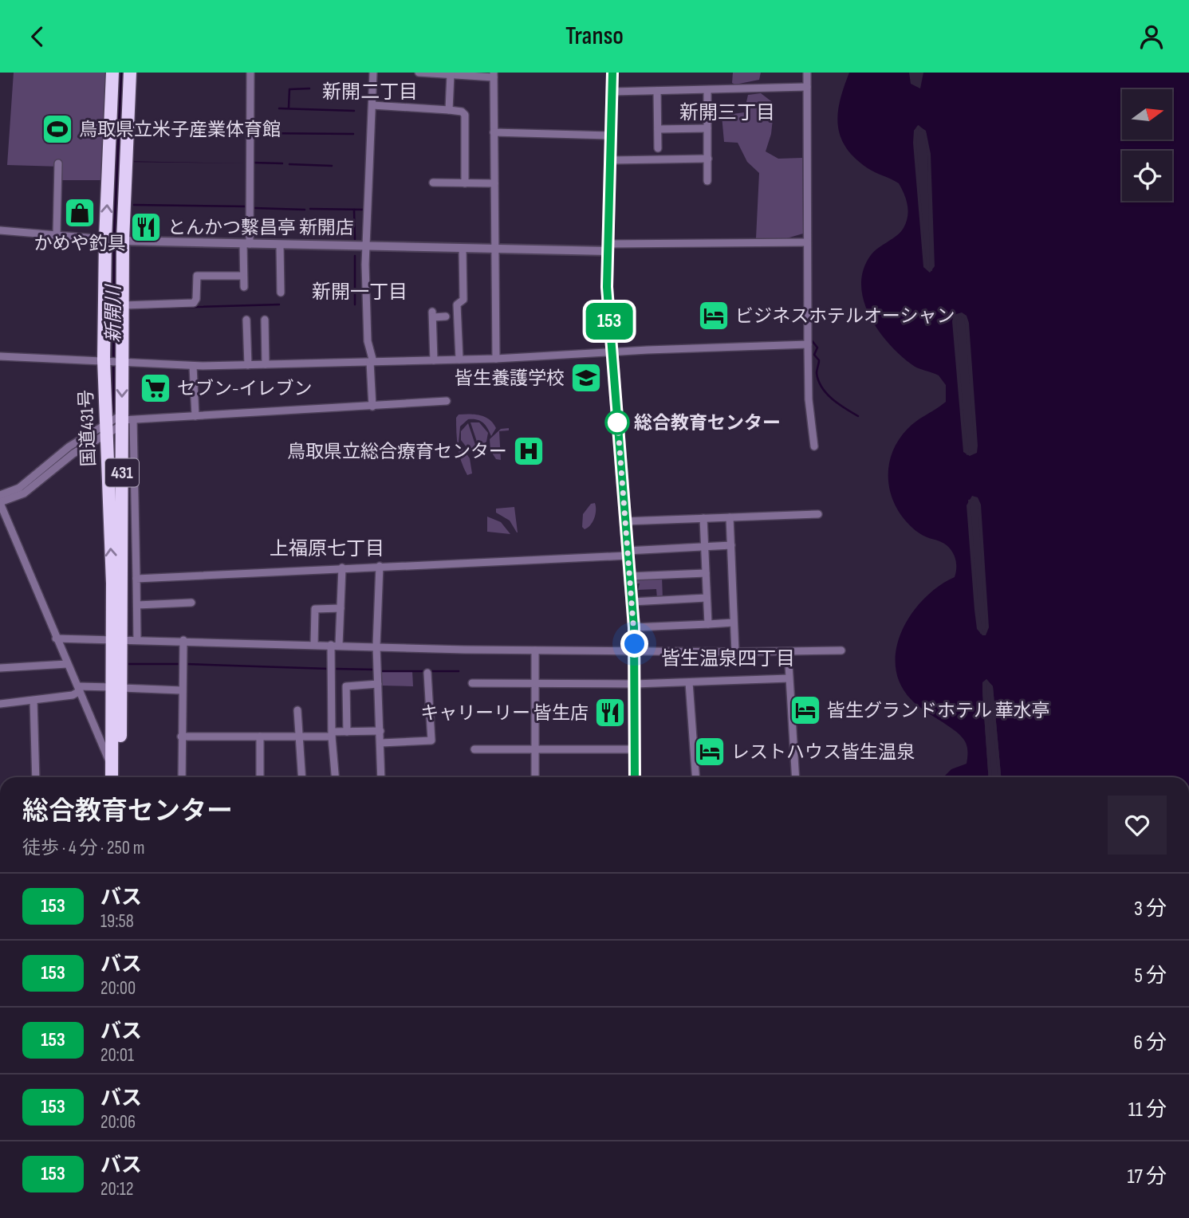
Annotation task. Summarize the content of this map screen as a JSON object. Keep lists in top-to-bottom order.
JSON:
{
  "streets": {
    "highway": ["国道431号", "431"]
  },
  "districts": [
    "新開二丁目",
    "新開三丁目",
    "新開一丁目",
    "上福原七丁目",
    "皆生温泉四丁目"
  ],
  "water": ["新開川"],
  "places": {
    "sports": ["鳥取県立米子産業体育館"],
    "shop": ["かめや釣具"],
    "restaurant": ["とんかつ繫昌亭 新開店", "キャリーリー 皆生店"],
    "hotel": ["ビジネスホテルオーシャン", "皆生グランドホテル 華水亭", "レストハウス皆生温泉"],
    "school or university": ["皆生養護学校"],
    "supermarket": ["セブン-イレブン"],
    "other": ["総合教育センター"],
    "hospital": ["鳥取県立総合療育センター"]
  },
  "lines": ["bus line 153"],
  "north": "right",
  "page": {
    "header": "Transo",
    "on_map": "153",
    "heading": ["総合教育センター", "徒歩 · 4 分 · 250 m"],
    "list": [
      {
        "mark": "153",
        "name": "バス",
        "note": "19:58",
        "value": "3 分"
      },
      {
        "mark": "153",
        "name": "バス",
        "note": "20:00",
        "value": "5 分"
      },
      {
        "mark": "153",
        "name": "バス",
        "note": "20:01",
        "value": "6 分"
      },
      {
        "mark": "153",
        "name": "バス",
        "note": "20:06",
        "value": "11 分"
      },
      {
        "mark": "153",
        "name": "バス",
        "note": "20:12",
        "value": "17 分"
      }
    ]
  }
}
